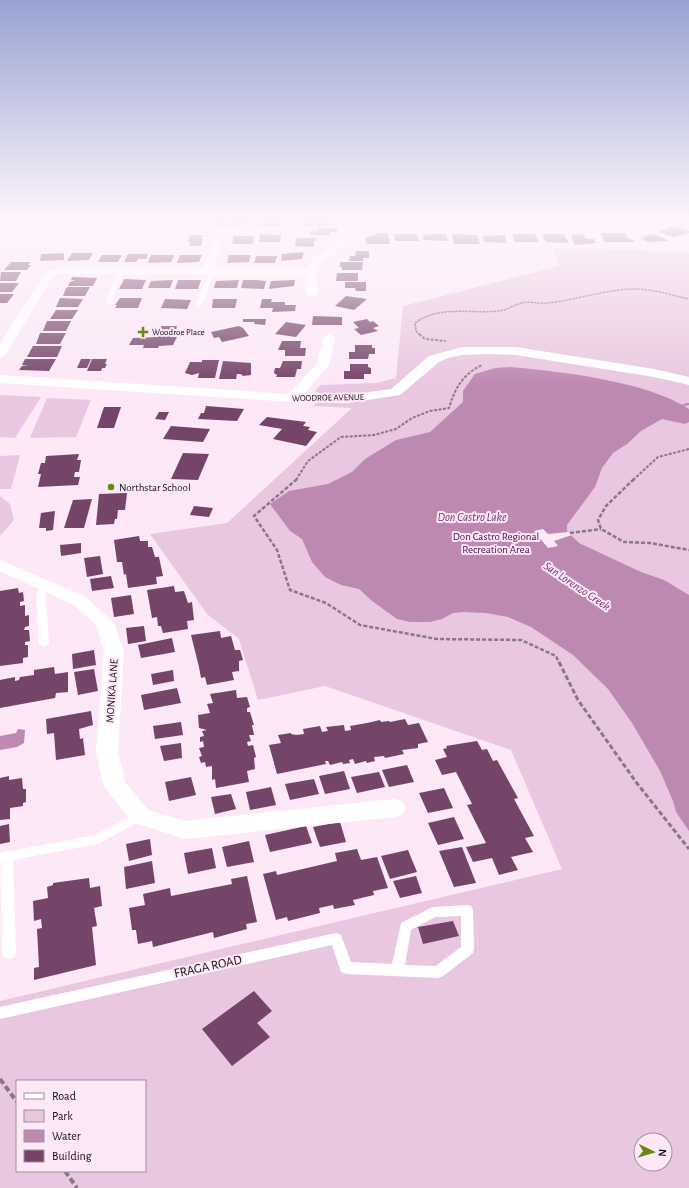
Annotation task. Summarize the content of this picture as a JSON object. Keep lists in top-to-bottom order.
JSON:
{
  "streets": {
    "street": ["WOODROE AVENUE", "MONIKA LANE"],
    "lane": ["FRAGA ROAD"]
  },
  "water": ["Don Castro Lake", "San Lorenzo Creek"],
  "parks": ["Don Castro Regional Recreation Area"],
  "places": {
    "health": ["Woodroe Place"],
    "other": ["Northstar School"]
  },
  "legend": [
    "Road",
    "Park",
    "Water",
    "Building"
  ],
  "north": "right"
}
